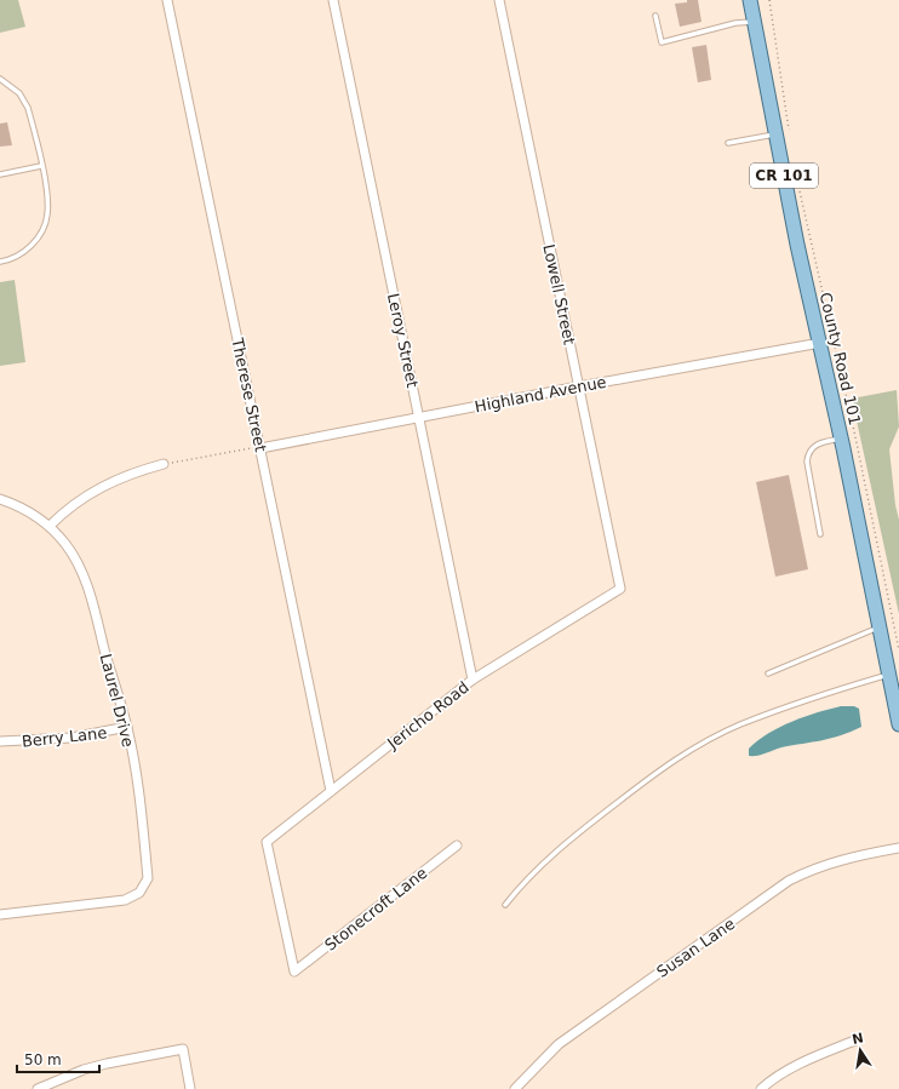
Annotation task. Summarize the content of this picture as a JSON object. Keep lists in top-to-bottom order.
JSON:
{
  "streets": {
    "main road": ["CR 101", "County Road 101"],
    "street": [
      "Lowell Street",
      "Leroy Street",
      "Highland Avenue",
      "Therese Street",
      "Laurel Drive",
      "Jericho Road",
      "Berry Lane",
      "Stonecroft Lane",
      "Susan Lane"
    ]
  },
  "crossings": [
    ["Lowell Street", "Highland Avenue"],
    ["Lowell Street", "Jericho Road"],
    ["Leroy Street", "Highland Avenue"],
    ["Leroy Street", "Jericho Road"],
    ["County Road 101", "Highland Avenue"],
    ["Highland Avenue", "Therese Street"],
    ["Therese Street", "Jericho Road"],
    ["Laurel Drive", "Berry Lane"],
    ["Jericho Road", "Stonecroft Lane"]
  ],
  "scale_bar": "50 m",
  "north": "top"
}
